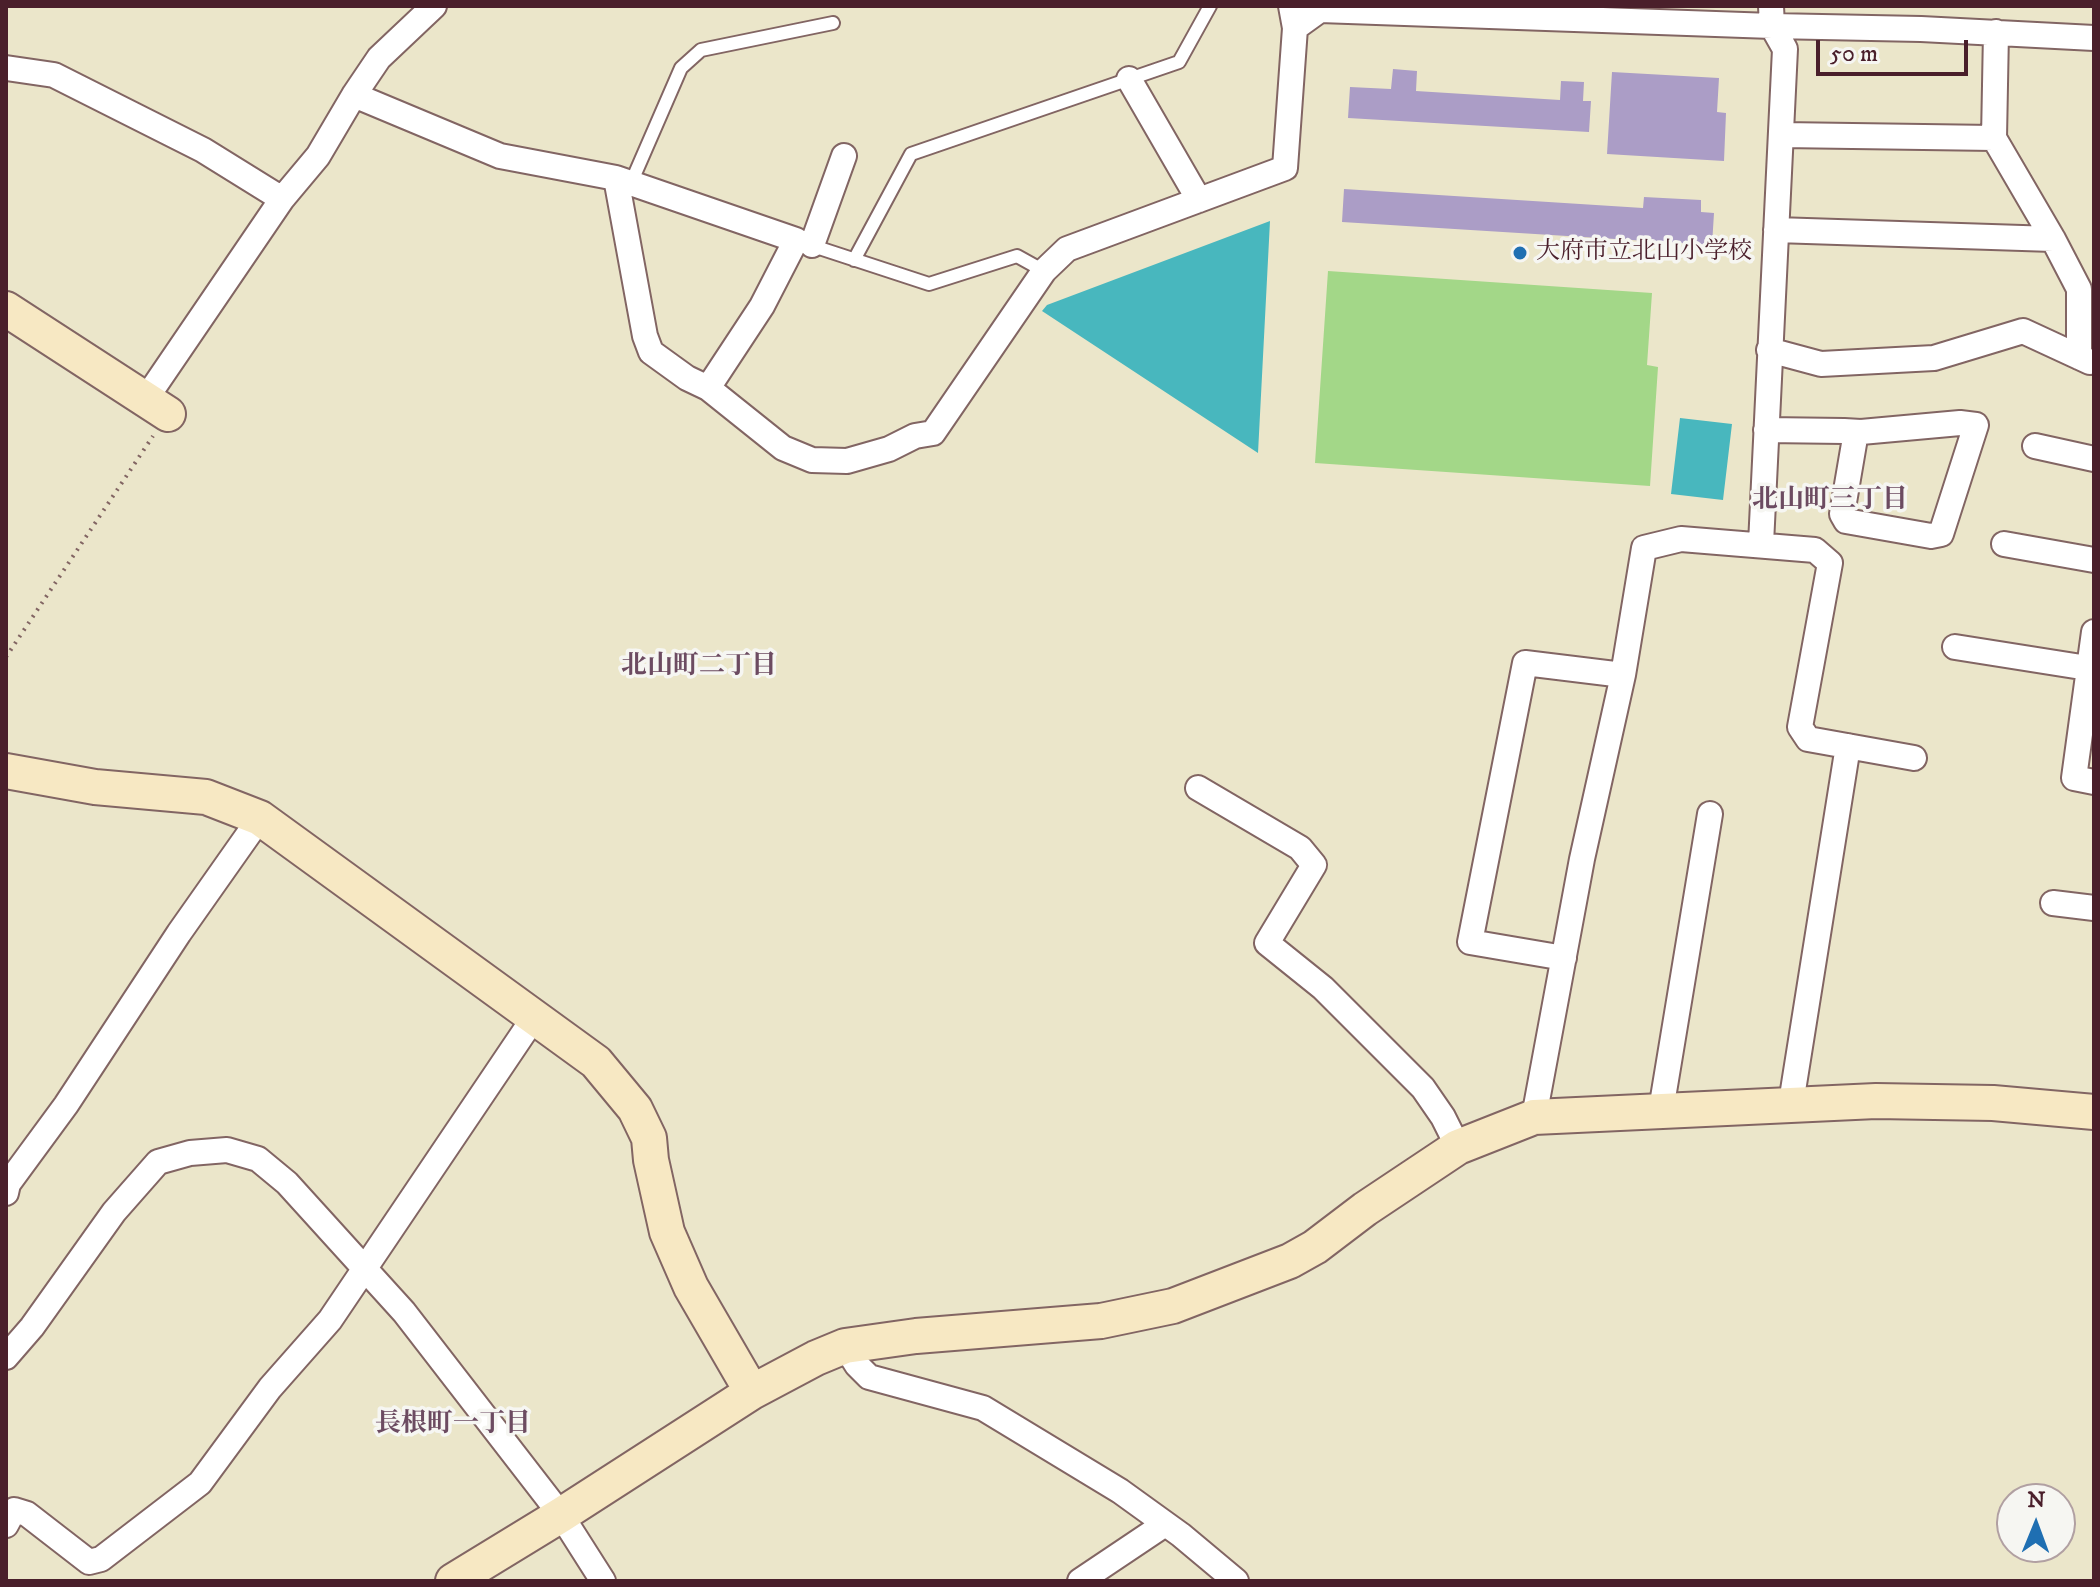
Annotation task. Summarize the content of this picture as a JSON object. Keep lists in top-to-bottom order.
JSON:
{
  "districts": ["北山町三丁目", "北山町二丁目", "長根町一丁目"],
  "places": ["大府市立北山小学校"],
  "scale_bar": "50 m",
  "north": "top"
}
